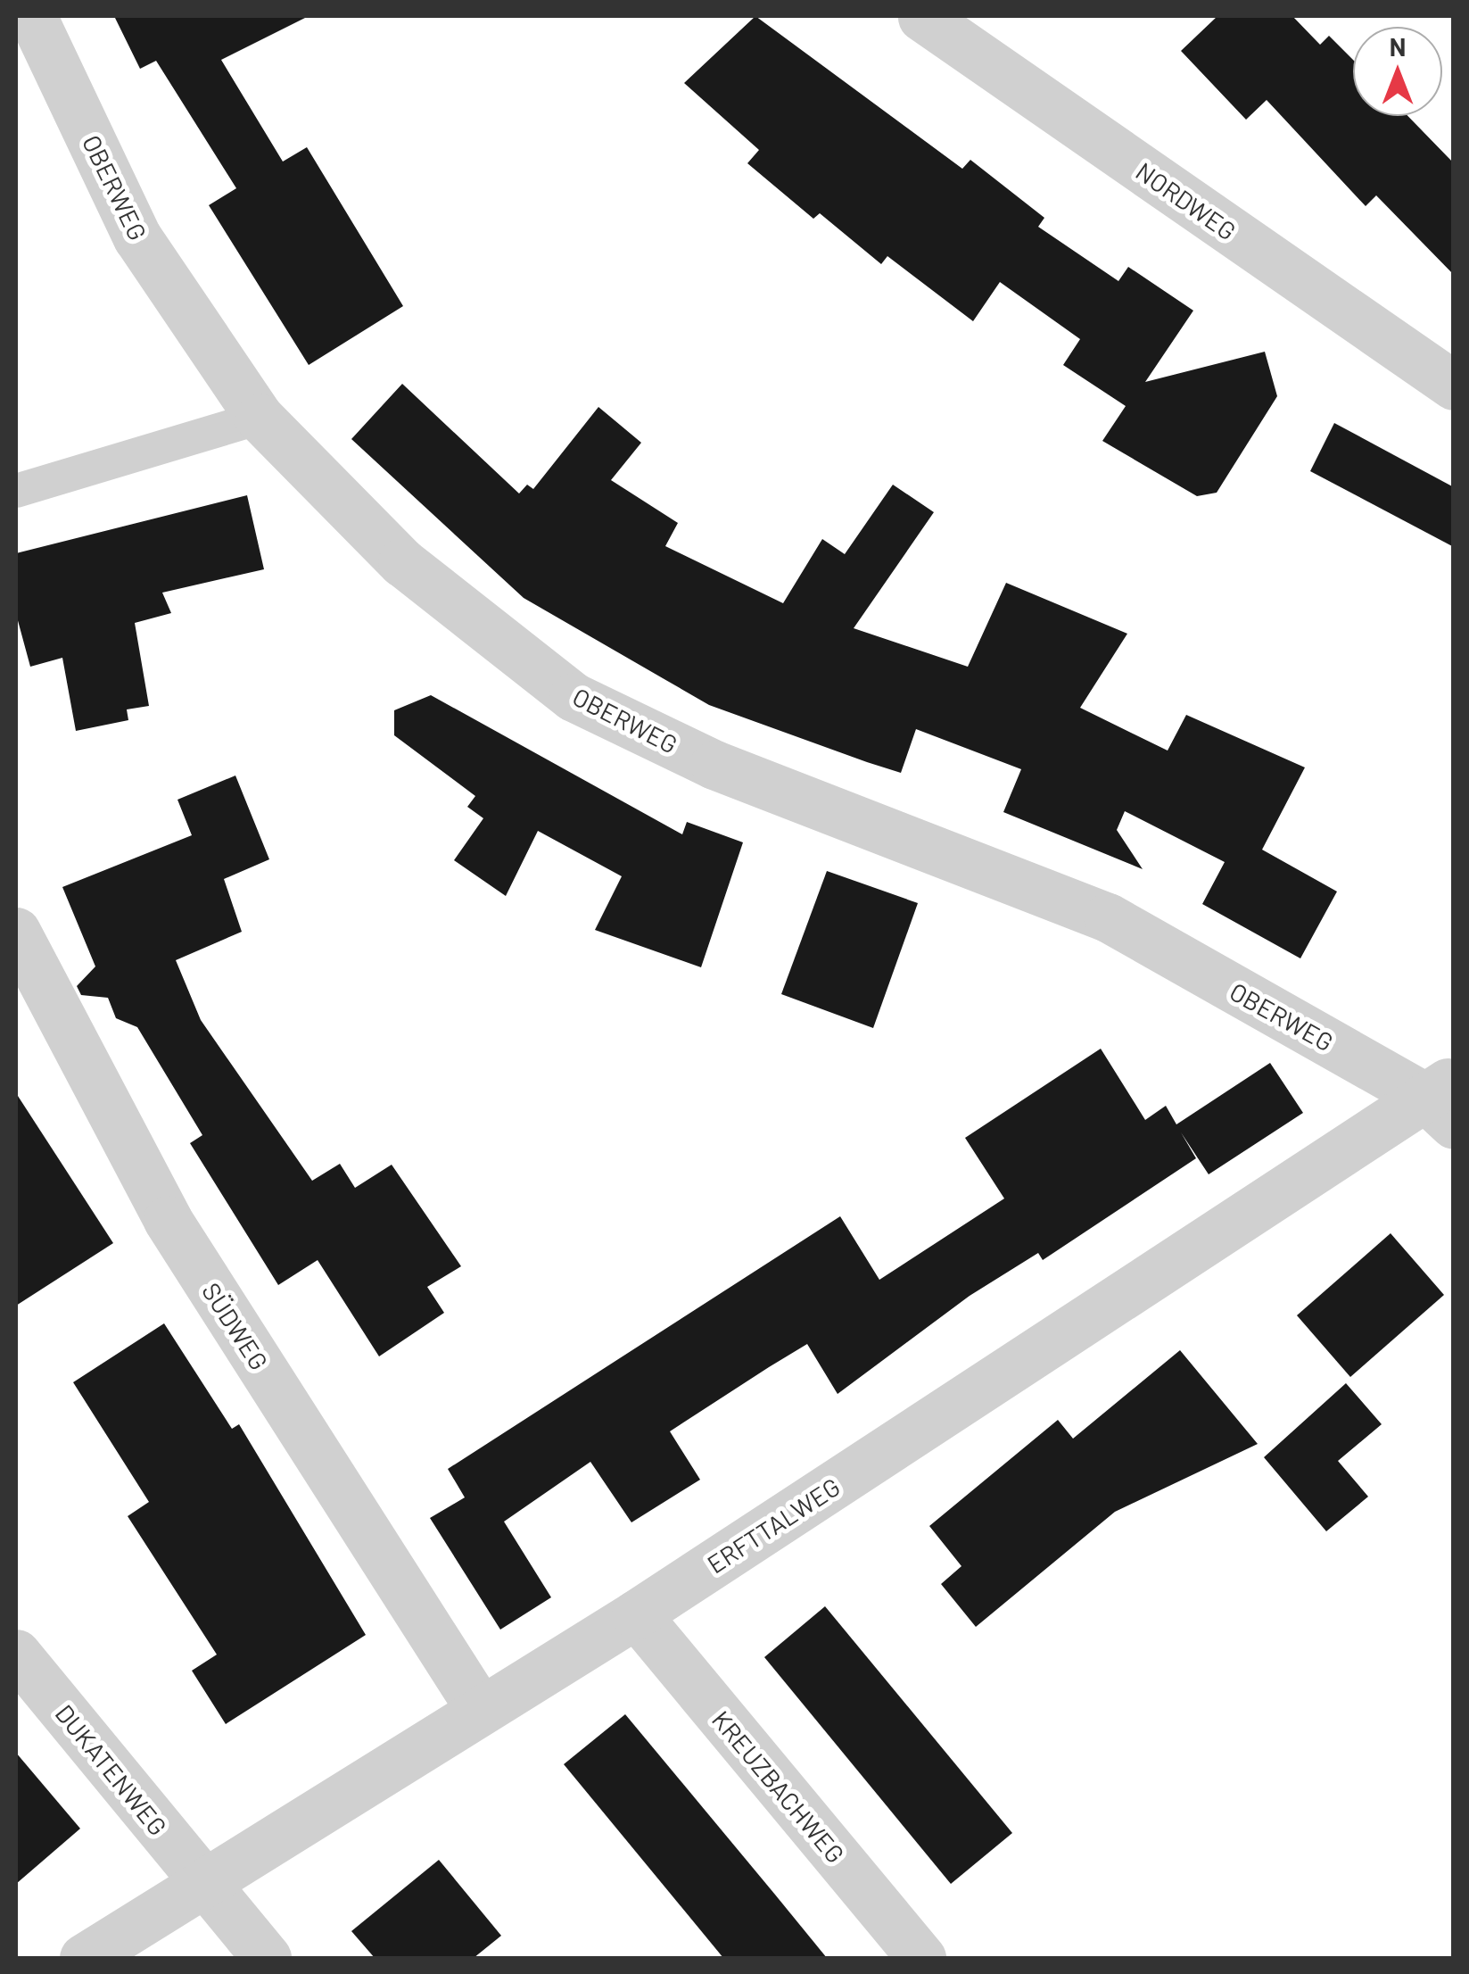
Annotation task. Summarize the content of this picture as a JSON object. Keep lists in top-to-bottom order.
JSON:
{
  "streets": {
    "street": [
      "OBERWEG",
      "NORDWEG",
      "SÜDWEG",
      "ERFTTALWEG",
      "DUKATENWEG",
      "KREUZBACHWEG"
    ]
  },
  "crossings": [
    ["OBERWEG", "ERFTTALWEG"],
    ["SÜDWEG", "ERFTTALWEG"],
    ["ERFTTALWEG", "DUKATENWEG"],
    ["ERFTTALWEG", "KREUZBACHWEG"]
  ],
  "north": "top"
}
